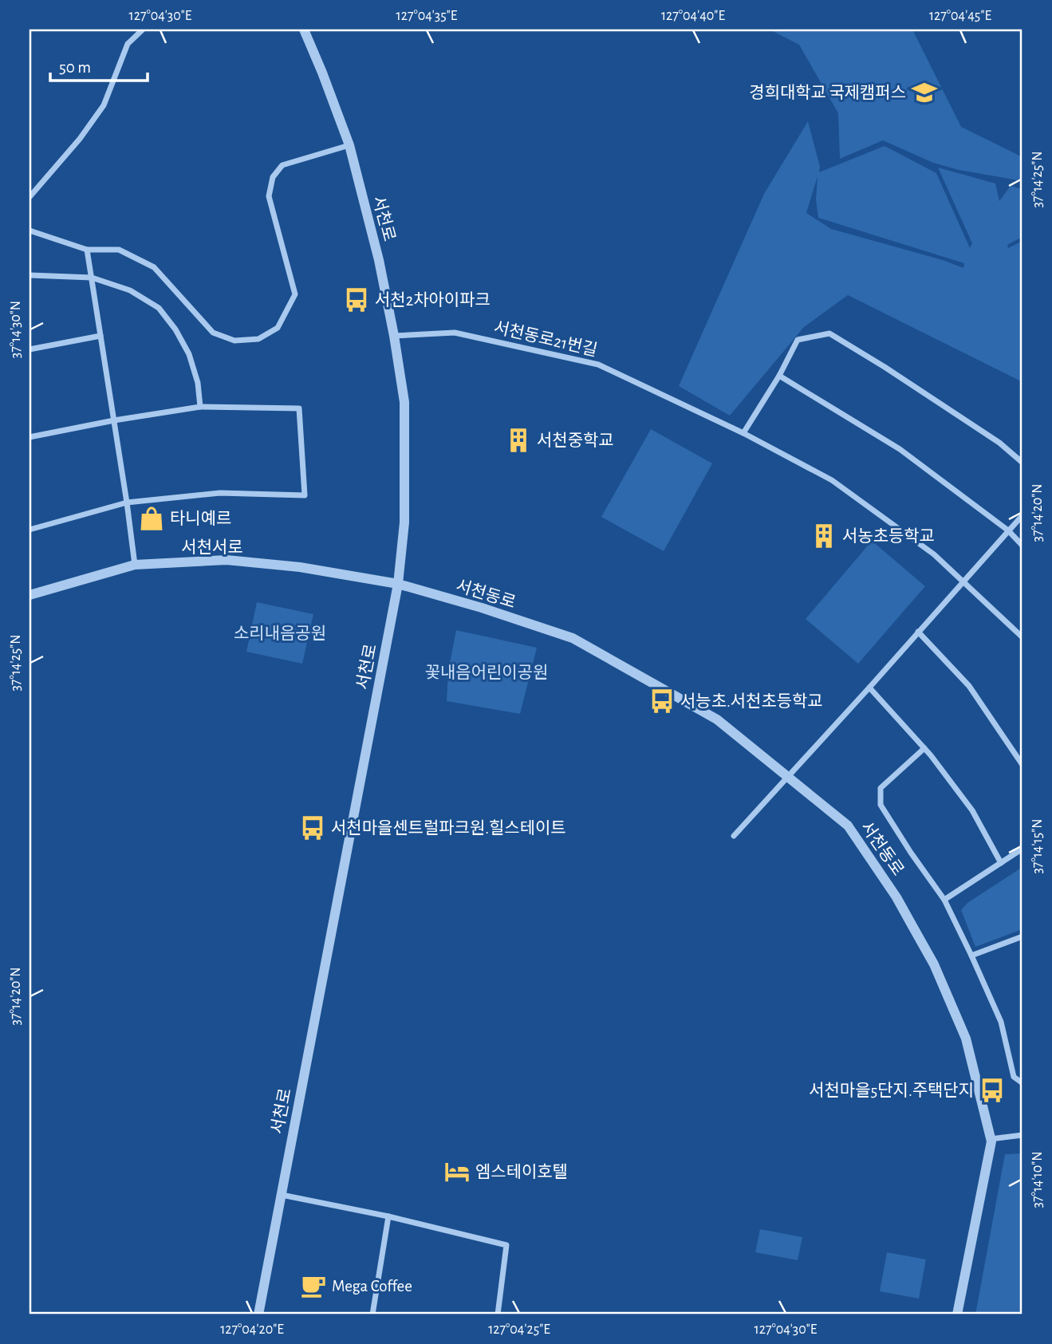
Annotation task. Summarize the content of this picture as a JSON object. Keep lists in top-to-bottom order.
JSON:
{
  "streets": {
    "street": [
      "서천로",
      "서천동로21번길",
      "서천서로",
      "서천동로"
    ]
  },
  "crossings": [
    ["서천로", "서천동로21번길"],
    ["서천로", "서천서로"],
    ["서천로", "서천동로"],
    ["서천서로", "서천동로"]
  ],
  "parks": ["소리내음공원", "꽃내음어린이공원"],
  "places": {
    "school or university": ["경희대학교 국제캠퍼스"],
    "bus stop": [
      "서천2차아이파크",
      "서능초.서천초등학교",
      "서천마을센트럴파크원.힐스테이트",
      "서천마을5단지.주택단지"
    ],
    "building": ["서천중학교", "서농초등학교"],
    "shop": ["타니예르"],
    "hotel": ["엠스테이호텔"],
    "cafe": ["Mega Coffee"]
  },
  "scale_bar": "50 m",
  "coordinates": [
    "127°04'30\"E",
    "127°04'35\"E",
    "127°04'40\"E",
    "127°04'45\"E",
    "37°14'25\"N",
    "37°14'30\"N",
    "37°14'20\"N",
    "37°14'15\"N",
    "37°14'10\"N",
    "127°04'20\"E",
    "127°04'25\"E"
  ]
}
